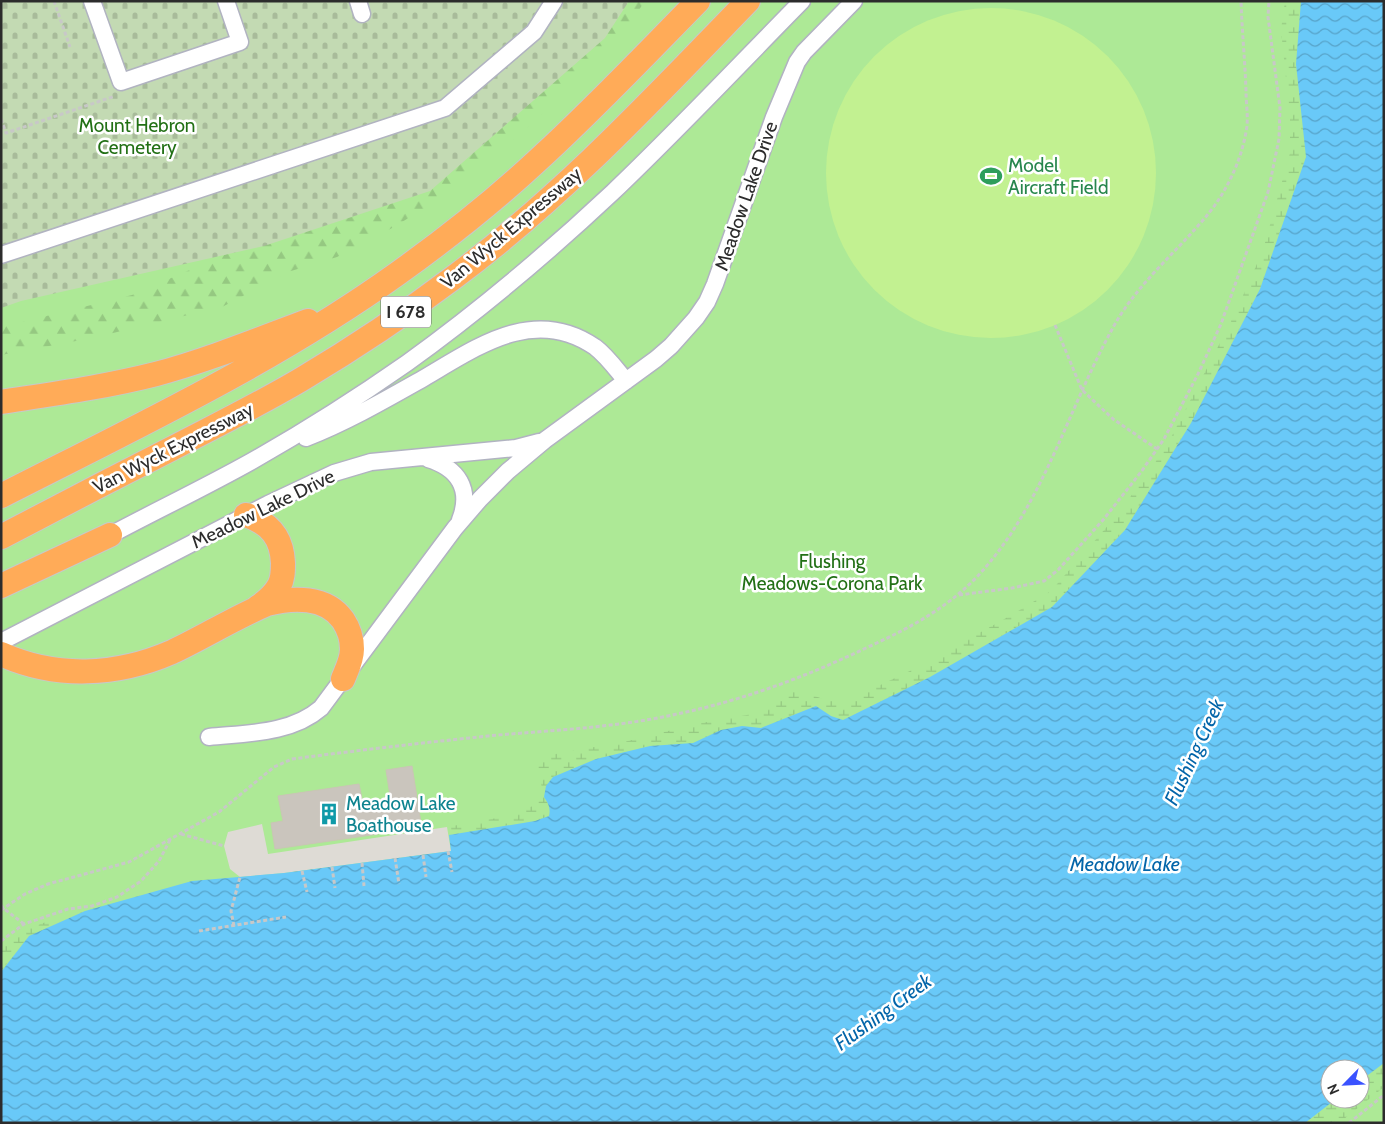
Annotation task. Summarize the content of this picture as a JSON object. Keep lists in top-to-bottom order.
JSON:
{
  "streets": {
    "highway": ["Van Wyck Expressway", "I 678"],
    "street": ["Meadow Lake Drive"]
  },
  "water": ["Flushing Creek", "Meadow Lake"],
  "parks": ["Mount Hebron Cemetery", "Flushing Meadows-Corona Park"],
  "places": {
    "sports": ["Model Aircraft Field"],
    "building": ["Meadow Lake Boathouse"]
  },
  "north": "bottom left"
}
